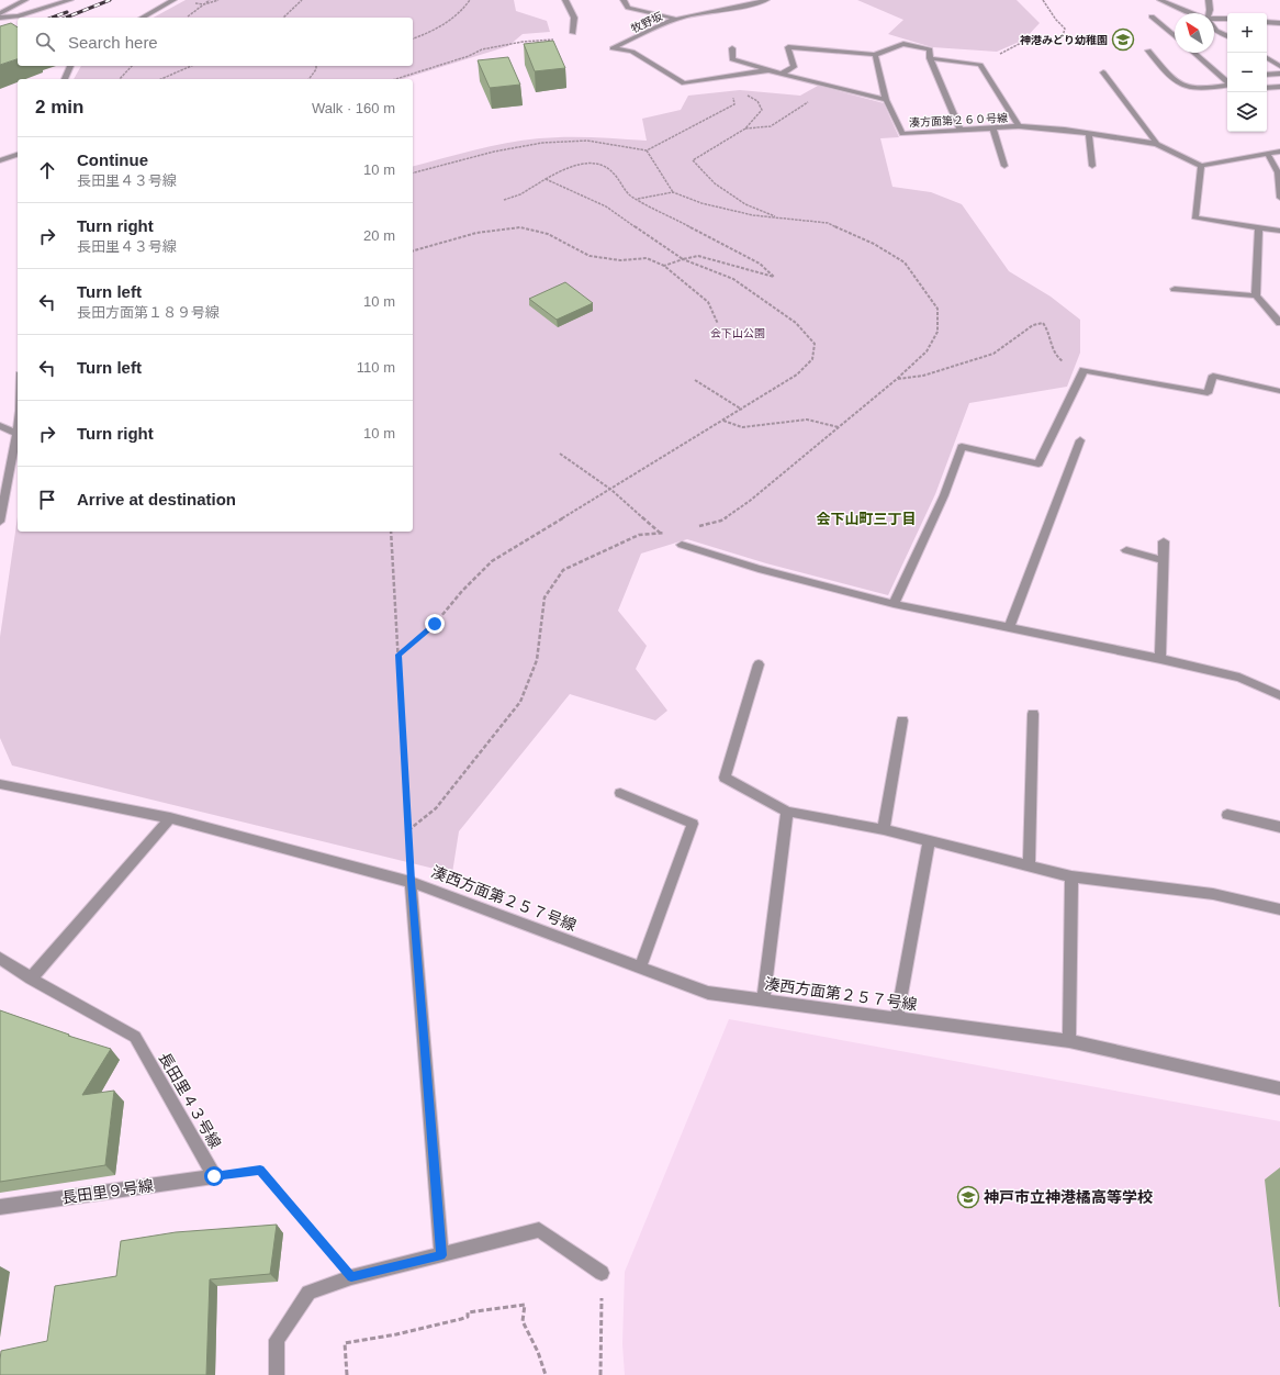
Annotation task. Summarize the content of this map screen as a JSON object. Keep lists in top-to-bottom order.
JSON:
{
  "streets": {
    "street": [
      "牧野坂",
      "湊方面第２６０号線",
      "湊西方面第２５７号線",
      "長田里４３号線",
      "長田里９号線"
    ]
  },
  "crossings": [
    ["長田里４３号線", "長田里９号線"]
  ],
  "districts": ["会下山町三丁目"],
  "parks": ["会下山公園"],
  "places": {
    "school or university": ["神港みどり幼稚園", "神戸市立神港橘高等学校"]
  },
  "north": "top left",
  "page": {
    "map_buttons": ["+", "−"],
    "search": "Search here",
    "heading": ["2 min", "Walk · 160 m"],
    "list": [
      ["Continue", "長田里４３号線", "10 m"],
      ["Turn right", "長田里４３号線", "20 m"],
      ["Turn left", "長田方面第１８９号線", "10 m"],
      ["Turn left", "110 m"],
      ["Turn right", "10 m"],
      "Arrive at destination"
    ]
  }
}
